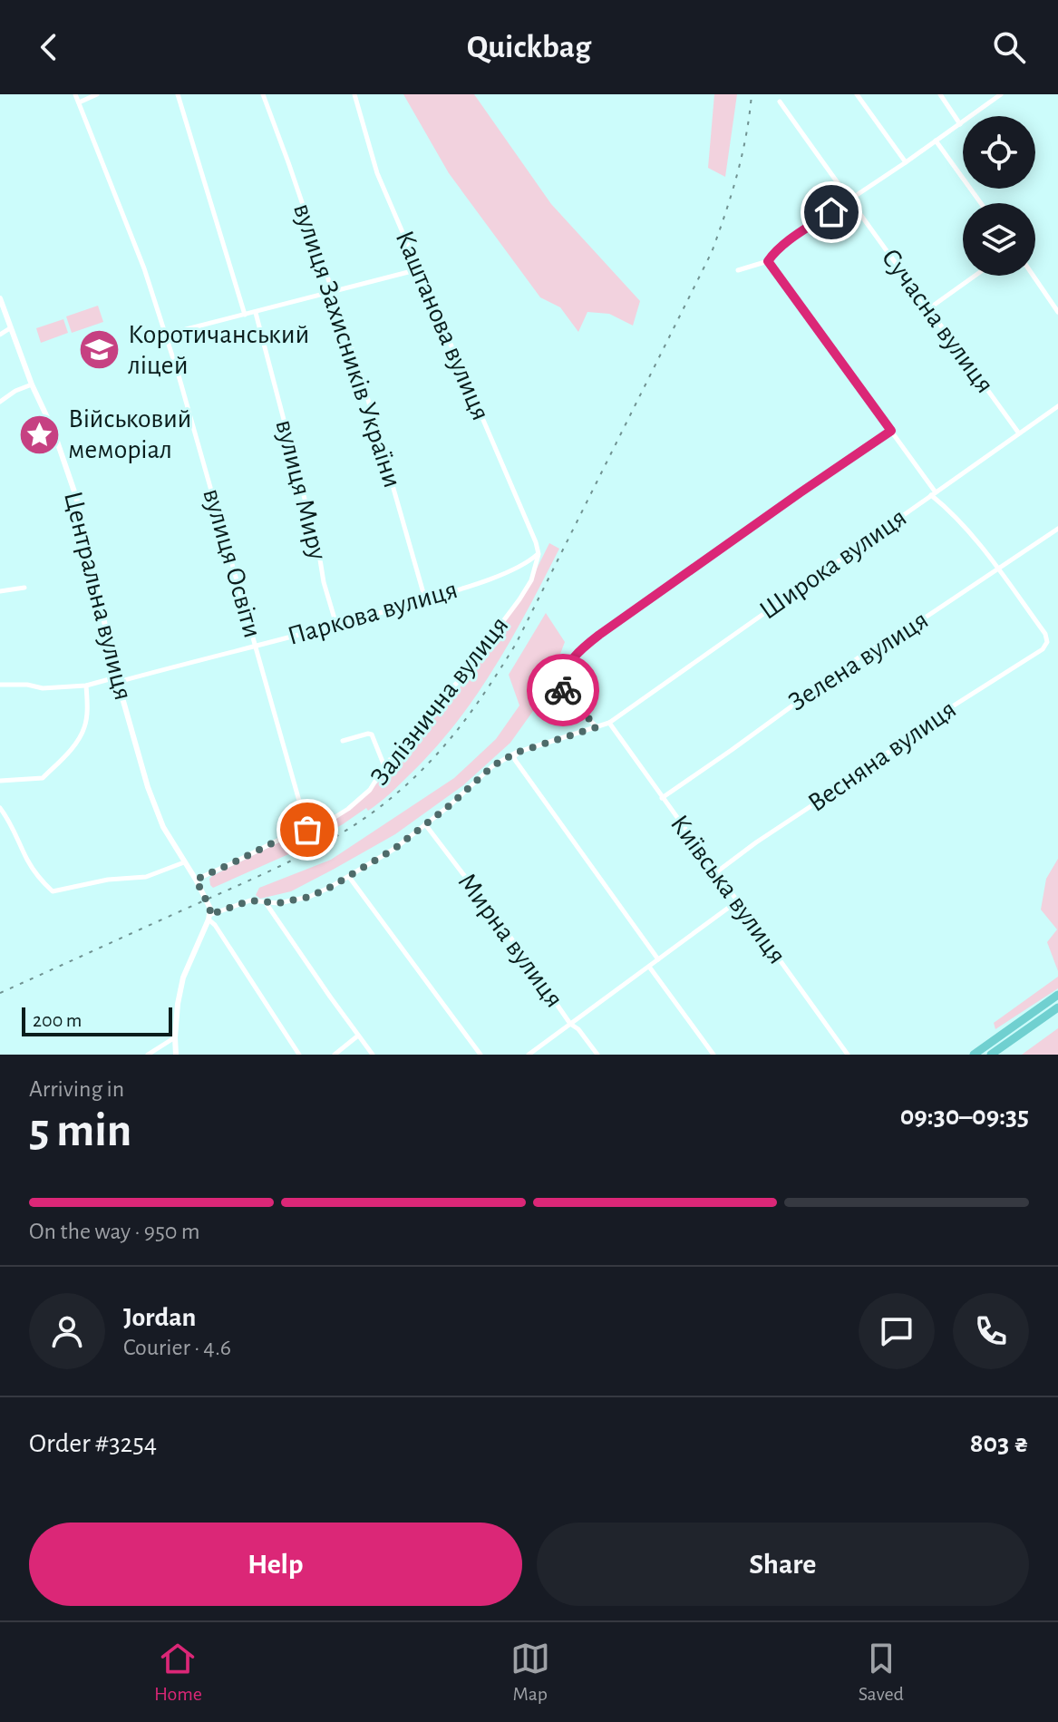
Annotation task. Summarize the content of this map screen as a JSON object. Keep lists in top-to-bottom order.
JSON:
{
  "streets": {
    "street": [
      "Сучасна вулиця",
      "Каштанова вулиця",
      "вулиця Захисників України",
      "вулиця Миру",
      "вулиця Освіти",
      "Широка вулиця",
      "Центральна вулиця",
      "Паркова вулиця",
      "Зелена вулиця",
      "Залізнична вулиця",
      "Весняна вулиця",
      "Київська вулиця",
      "Мирна вулиця"
    ]
  },
  "crossings": [
    ["Сучасна вулиця", "Широка вулиця"],
    ["Каштанова вулиця", "Паркова вулиця"],
    ["Каштанова вулиця", "Залізнична вулиця"],
    ["вулиця Захисників України", "Паркова вулиця"],
    ["вулиця Миру", "Паркова вулиця"],
    ["вулиця Освіти", "Паркова вулиця"],
    ["вулиця Освіти", "Залізнична вулиця"],
    ["Широка вулиця", "Центральна вулиця"],
    ["Широка вулиця", "Київська вулиця"],
    ["Широка вулиця", "Мирна вулиця"],
    ["Центральна вулиця", "Паркова вулиця"],
    ["Центральна вулиця", "Залізнична вулиця"],
    ["Паркова вулиця", "Залізнична вулиця"],
    ["Зелена вулиця", "Весняна вулиця"],
    ["Зелена вулиця", "Київська вулиця"],
    ["Весняна вулиця", "Київська вулиця"]
  ],
  "places": {
    "school or university": ["Коротичанський ліцей"],
    "place": ["Військовий меморіал"]
  },
  "scale_bar": "200 m",
  "page": {
    "header": "Quickbag",
    "scale": "200 m",
    "heading": ["5 min", "Arriving in", "09:30–09:35"],
    "panel": [
      "Jordan",
      "Courier · 4.6",
      "Order #3254",
      "803 ₴"
    ],
    "bar": "On the way · 950 m",
    "buttons": ["Help", "Share"],
    "tabs": ["Home", "Map", "Saved"]
  }
}
